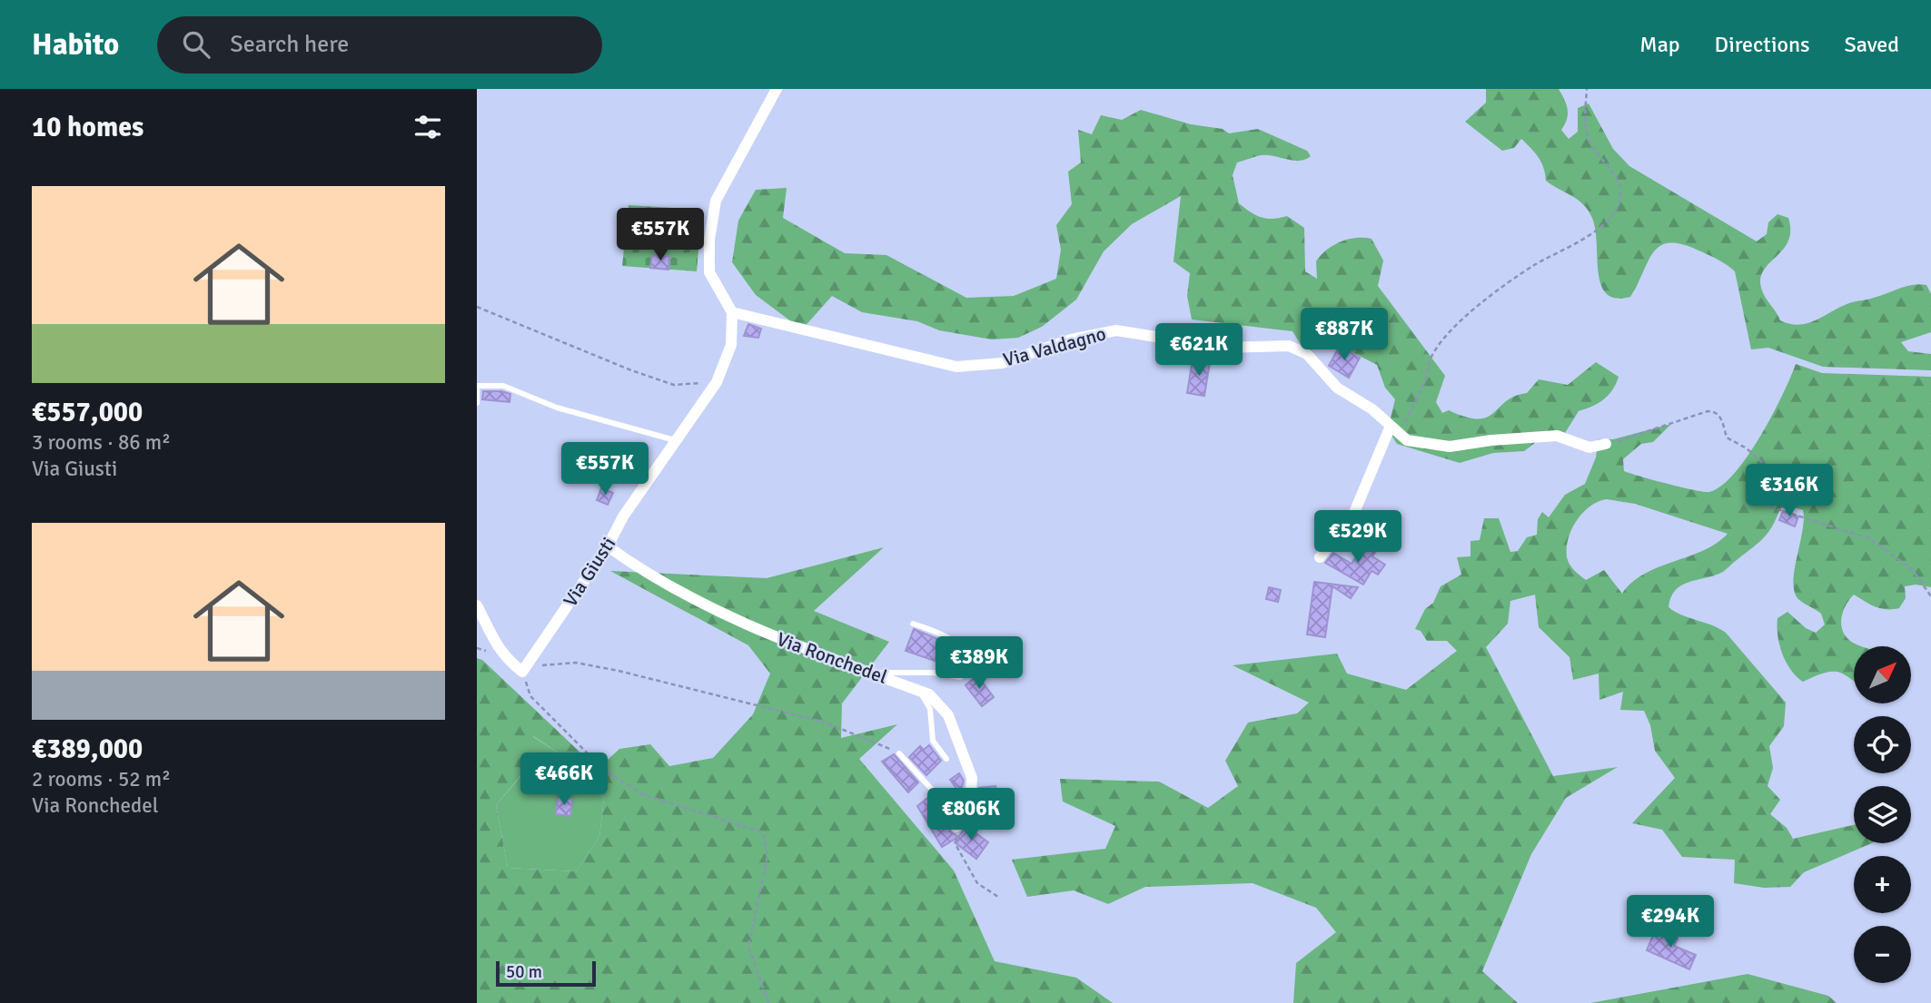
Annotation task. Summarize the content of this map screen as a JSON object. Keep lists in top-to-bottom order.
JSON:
{
  "streets": {
    "street": ["Via Valdagno", "Via Giusti", "Via Ronchedel"]
  },
  "crossings": [
    ["Via Valdagno", "Via Giusti"],
    ["Via Giusti", "Via Ronchedel"]
  ],
  "scale_bar": "50 m",
  "north": "top right",
  "page": {
    "header": "Habito",
    "search": "Search here",
    "nav": ["Map", "Directions", "Saved"],
    "heading": "10 homes",
    "list": [
      {
        "name": "€557,000",
        "note": "3 rooms · 86 m² · Via Giusti"
      },
      {
        "name": "€389,000",
        "note": "2 rooms · 52 m² · Via Ronchedel"
      }
    ],
    "price": [
      "€557K",
      "€887K",
      "€621K",
      "€557K",
      "€316K",
      "€529K",
      "€389K",
      "€466K",
      "€806K",
      "€294K"
    ],
    "map_buttons": ["+", "−"],
    "scale": "50 m"
  }
}
